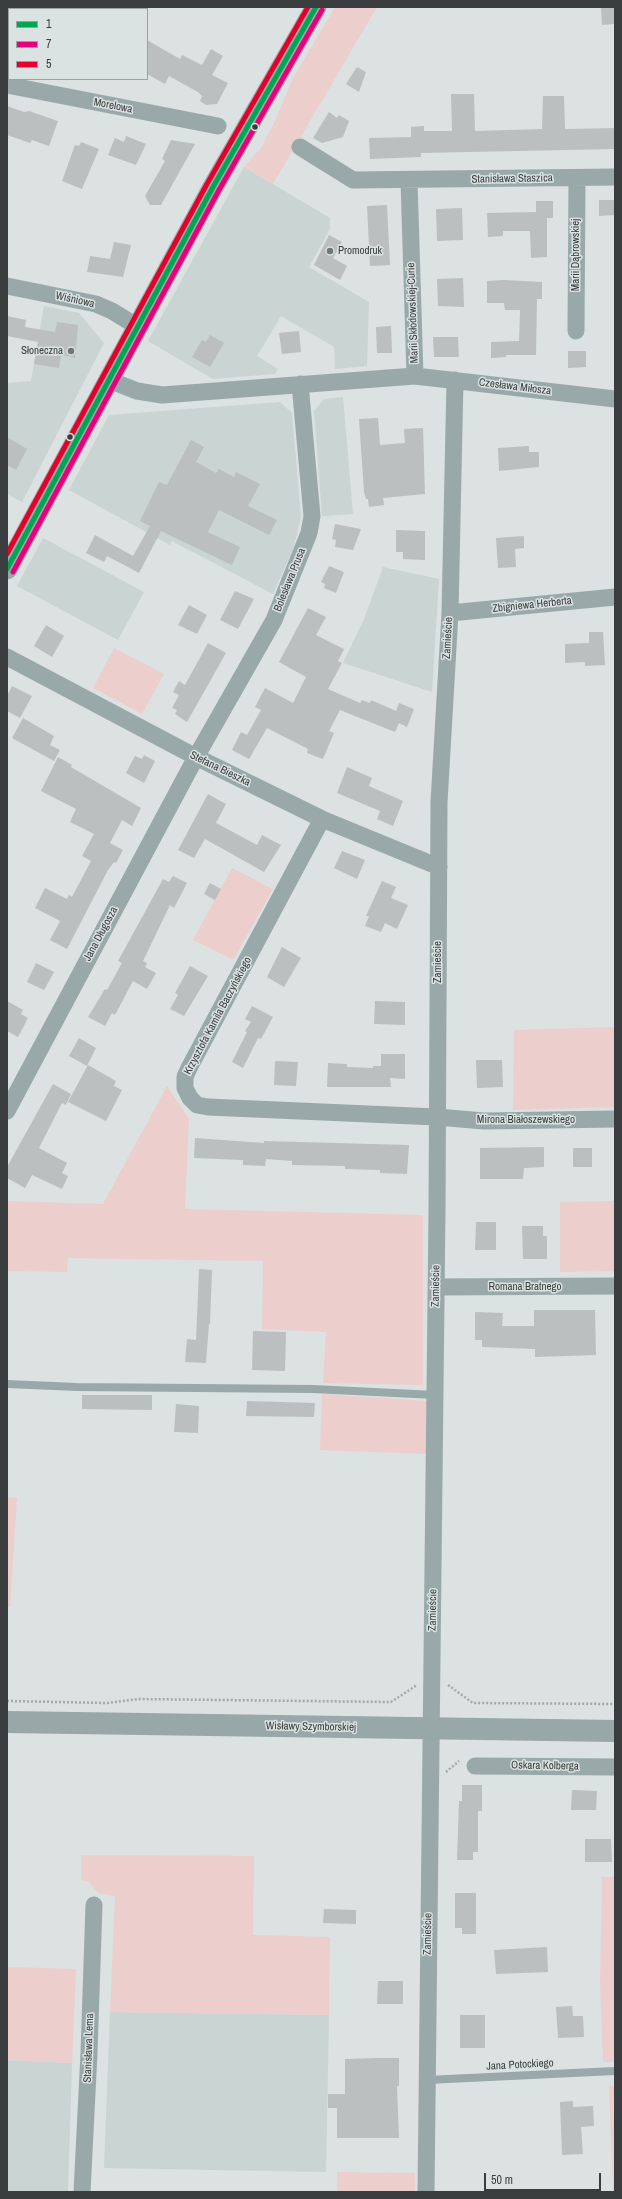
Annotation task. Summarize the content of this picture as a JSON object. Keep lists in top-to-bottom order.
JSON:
{
  "streets": {
    "main road": ["Wisławy Szymborskiej"],
    "street": [
      "Morelowa",
      "Stanisława Staszica",
      "Marii Dąbrowskiej",
      "Wiśniowa",
      "Marii Skłodowskiej-Curie",
      "Czesława Miłosza",
      "Bolesława Prusa",
      "Zbigniewa Herberta",
      "Zamieście",
      "Stefana Bieszka",
      "Jana Długosza",
      "Krzysztofa Kamila Baczyńskiego",
      "Mirona Białoszewskiego",
      "Romana Bratnego",
      "Oskara Kolberga",
      "Stanisława Lema"
    ],
    "lane": ["Jana Potockiego"]
  },
  "crossings": [
    ["Stanisława Staszica", "Marii Dąbrowskiej"],
    ["Stanisława Staszica", "Marii Skłodowskiej-Curie"],
    ["Marii Skłodowskiej-Curie", "Czesława Miłosza"],
    ["Marii Skłodowskiej-Curie", "Bolesława Prusa"],
    ["Czesława Miłosza", "Zamieście"],
    ["Bolesława Prusa", "Stefana Bieszka"],
    ["Bolesława Prusa", "Jana Długosza"],
    ["Zbigniewa Herberta", "Zamieście"],
    ["Zamieście", "Stefana Bieszka"],
    ["Zamieście", "Krzysztofa Kamila Baczyńskiego"],
    ["Zamieście", "Mirona Białoszewskiego"],
    ["Zamieście", "Romana Bratnego"],
    ["Zamieście", "Wisławy Szymborskiej"],
    ["Zamieście", "Jana Potockiego"],
    ["Stefana Bieszka", "Jana Długosza"],
    ["Stefana Bieszka", "Krzysztofa Kamila Baczyńskiego"],
    ["Krzysztofa Kamila Baczyńskiego", "Mirona Białoszewskiego"]
  ],
  "places": ["Promodruk", "Słoneczna"],
  "lines": ["transit line 1", "transit line 5", "transit line 7"],
  "legend": ["1", "7", "5"],
  "scale_bar": "50 m"
}
